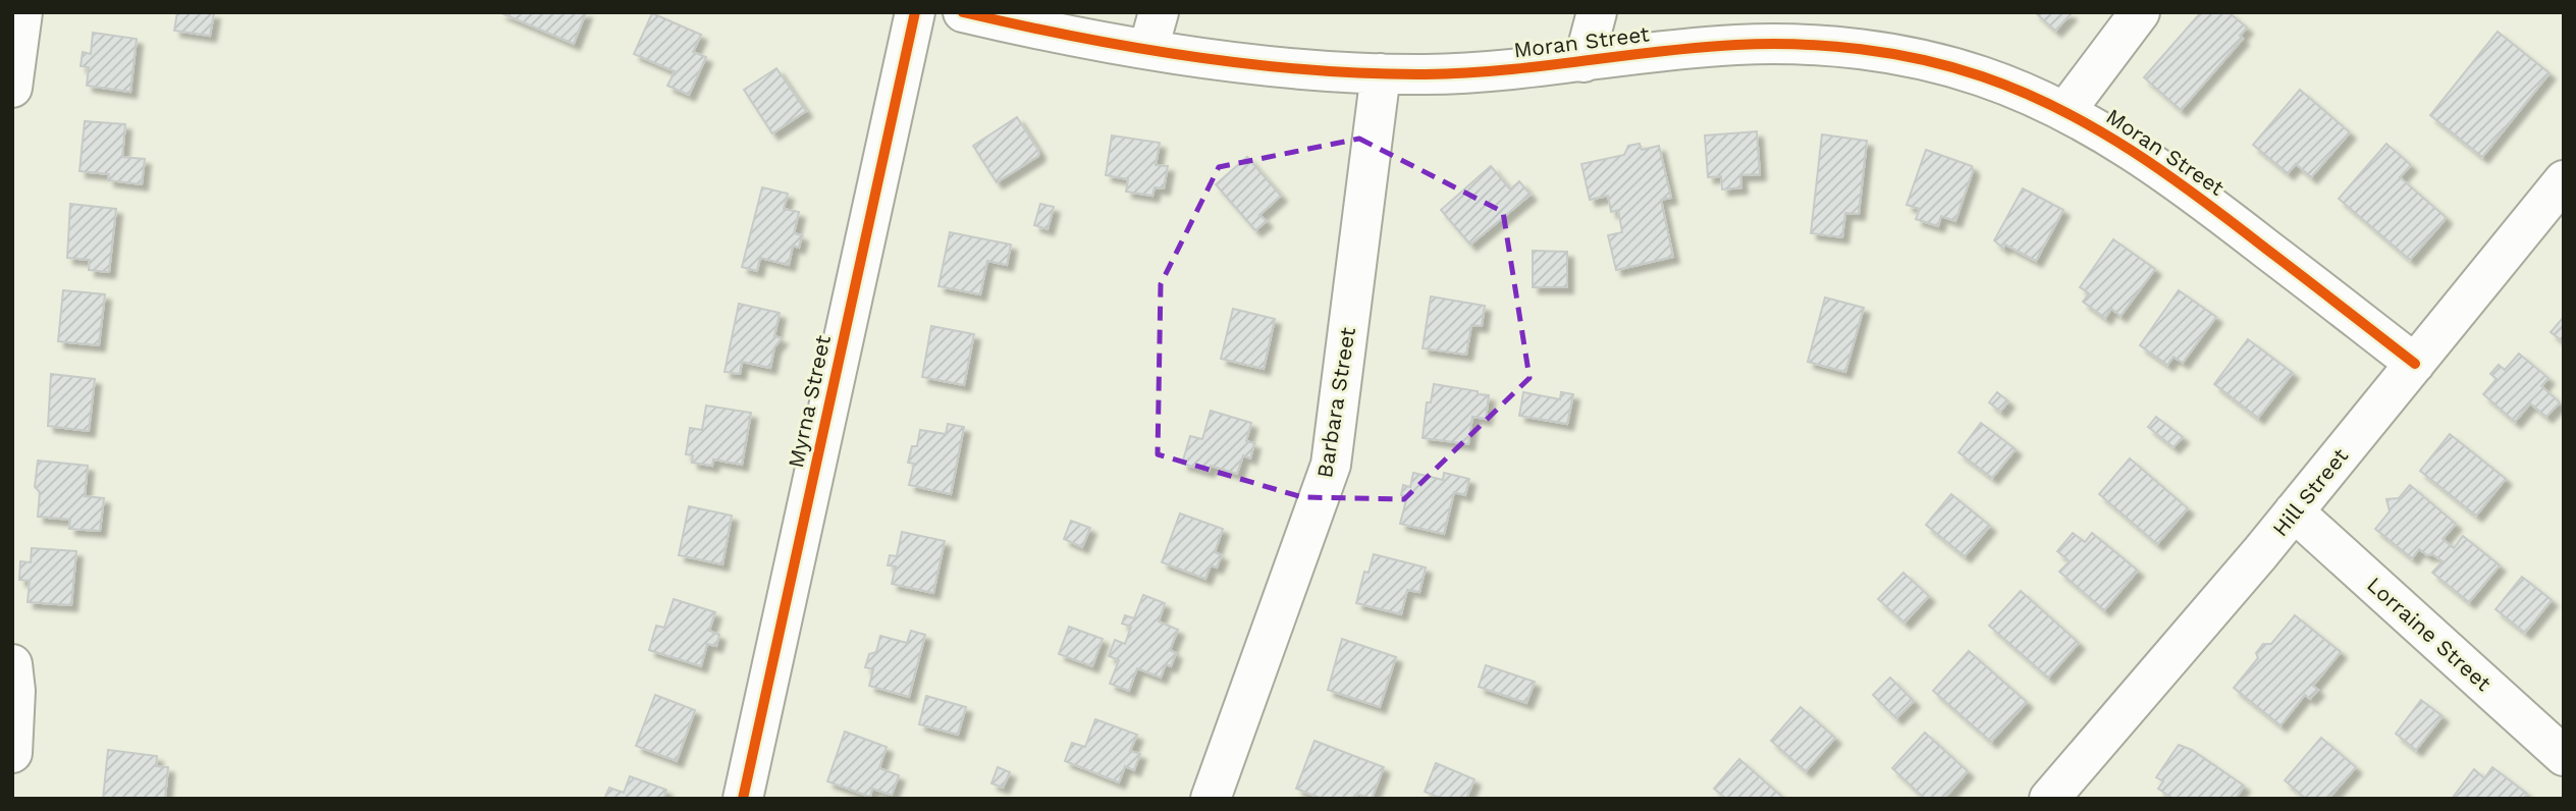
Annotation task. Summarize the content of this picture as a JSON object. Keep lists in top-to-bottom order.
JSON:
{
  "streets": {
    "street": [
      "Moran Street",
      "Myrna Street",
      "Barbara Street",
      "Hill Street",
      "Lorraine Street"
    ]
  },
  "crossings": [
    ["Moran Street", "Barbara Street"],
    ["Moran Street", "Hill Street"],
    ["Hill Street", "Lorraine Street"]
  ]
}
